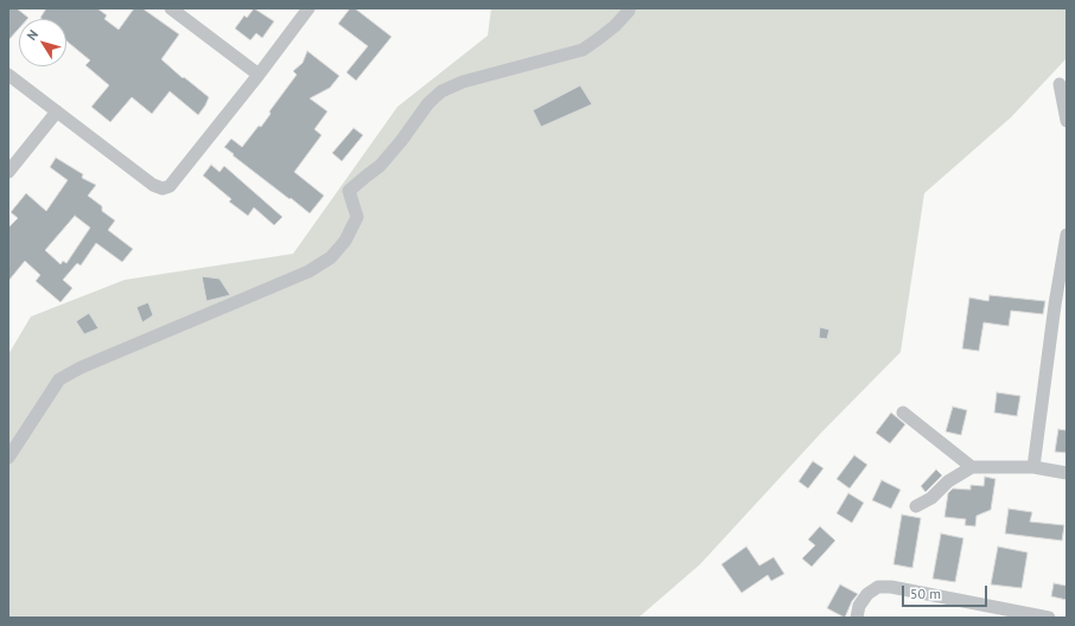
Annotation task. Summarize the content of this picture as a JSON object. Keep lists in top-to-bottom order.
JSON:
{
  "scale_bar": "50 m",
  "north": "top left"
}
